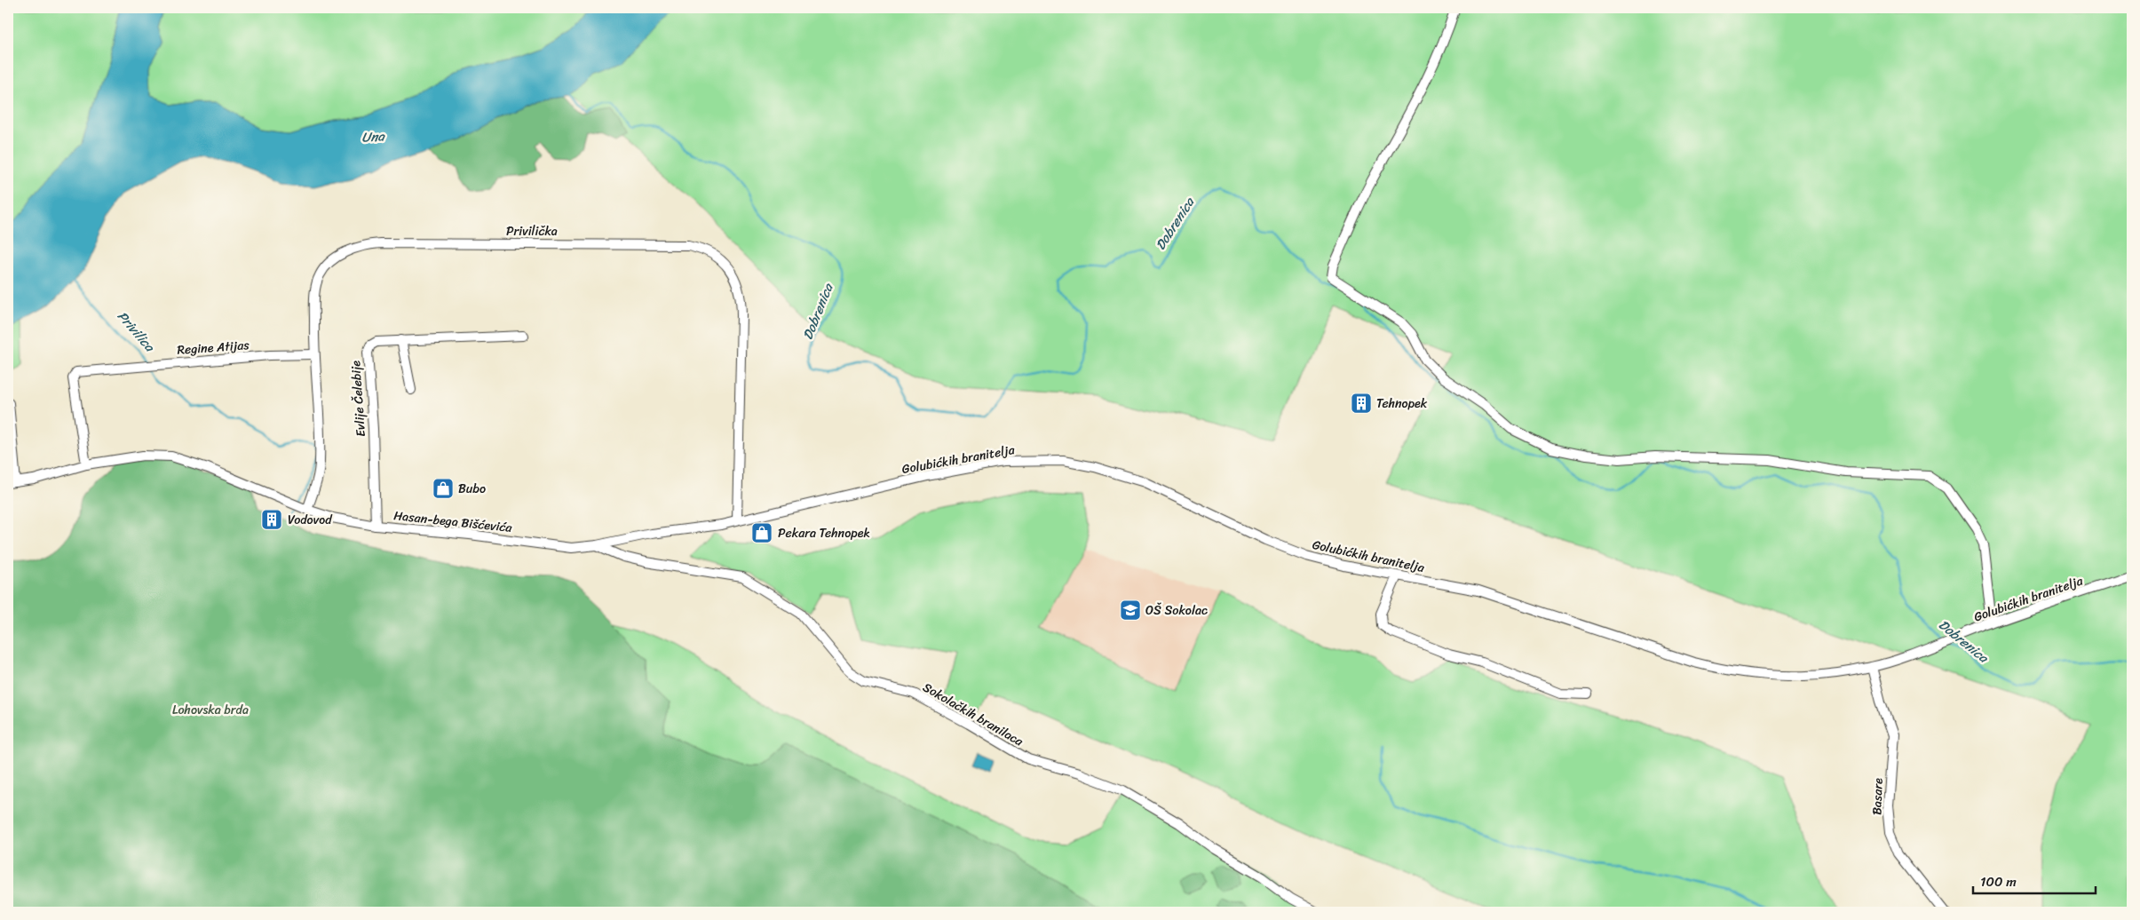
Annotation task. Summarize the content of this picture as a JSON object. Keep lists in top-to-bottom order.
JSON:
{
  "streets": {
    "street": [
      "Privilička",
      "Regine Atijas",
      "Evlije Čelebije",
      "Golubićkih branitelja",
      "Hasan-bega Bišćevića",
      "Sokolačkih branilaca",
      "Basare"
    ]
  },
  "crossings": [
    ["Privilička", "Regine Atijas"],
    ["Privilička", "Golubićkih branitelja"],
    ["Privilička", "Hasan-bega Bišćevića"],
    ["Regine Atijas", "Hasan-bega Bišćevića"],
    ["Evlije Čelebije", "Hasan-bega Bišćevića"],
    ["Golubićkih branitelja", "Hasan-bega Bišćevića"],
    ["Golubićkih branitelja", "Sokolačkih branilaca"],
    ["Golubićkih branitelja", "Basare"],
    ["Hasan-bega Bišćevića", "Sokolačkih branilaca"]
  ],
  "water": ["Una", "Dobrenica", "Privilica"],
  "parks": ["Lohovska brda"],
  "places": {
    "building": ["Tehnopek", "Vodovod"],
    "shop": ["Bubo", "Pekara Tehnopek"],
    "school or university": ["OŠ Sokolac"]
  },
  "scale_bar": "100 m"
}
